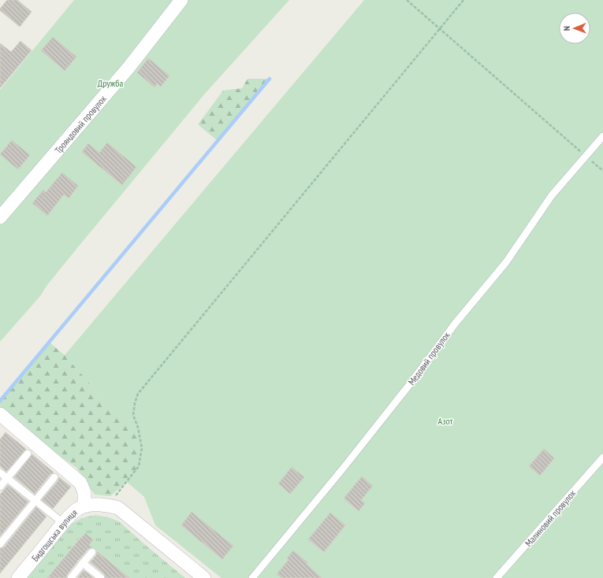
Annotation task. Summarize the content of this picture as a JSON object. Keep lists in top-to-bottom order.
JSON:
{
  "streets": {
    "street": ["Трояндовий провулок", "Бидгощська вулиця"],
    "lane": ["Медовий провулок", "Малиновий провулок"]
  },
  "parks": ["Дружба", "Азот"],
  "north": "left"
}
